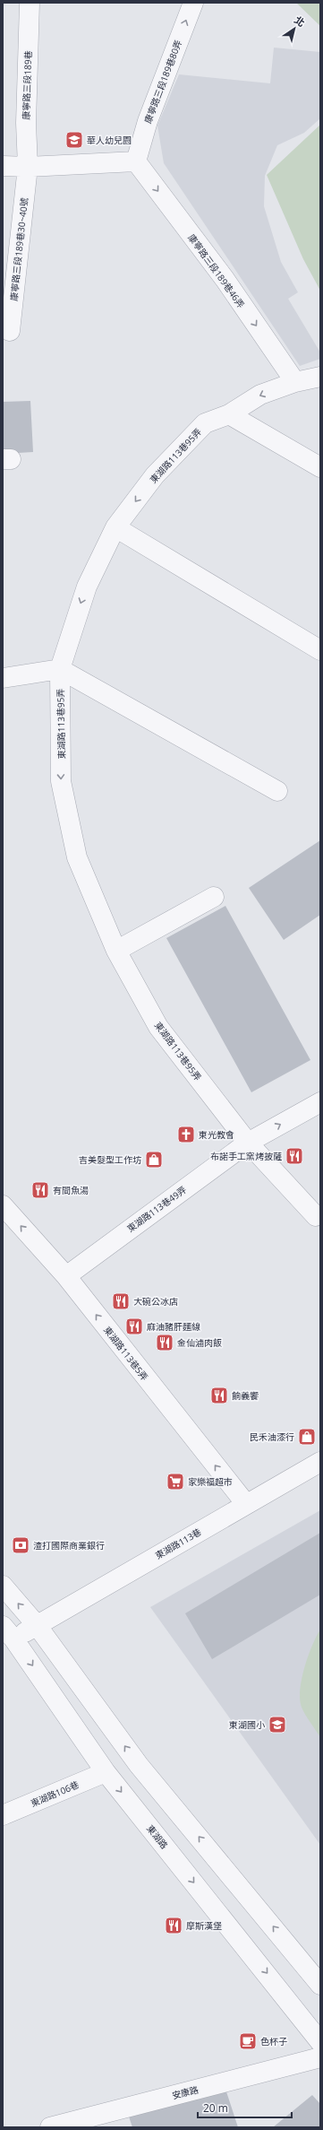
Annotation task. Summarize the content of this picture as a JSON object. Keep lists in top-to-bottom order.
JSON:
{
  "streets": {
    "street": [
      "康寧路三段189巷80弄",
      "康寧路三段189巷",
      "康寧路三段189巷30~40號",
      "康寧路三段189巷46弄",
      "東湖路113巷95弄",
      "東湖路113巷49弄",
      "東湖路113巷5弄",
      "東湖路113巷",
      "東湖路106巷",
      "東湖路",
      "安康路"
    ]
  },
  "crossings": [
    ["康寧路三段189巷80弄", "康寧路三段189巷46弄"],
    ["康寧路三段189巷", "康寧路三段189巷30~40號"],
    ["康寧路三段189巷46弄", "東湖路113巷95弄"],
    ["東湖路113巷95弄", "東湖路113巷49弄"],
    ["東湖路113巷49弄", "東湖路113巷5弄"],
    ["東湖路113巷5弄", "東湖路113巷"],
    ["東湖路113巷", "東湖路"],
    ["東湖路106巷", "東湖路"]
  ],
  "one_way": [
    "康寧路三段189巷80弄",
    "康寧路三段189巷46弄",
    "東湖路113巷95弄",
    "東湖路113巷5弄"
  ],
  "places": {
    "school or university": ["華人幼兒園", "東湖國小"],
    "church": ["東光教會"],
    "restaurant": [
      "布諾手工窯烤披薩",
      "有間魚湯",
      "大碗公冰店",
      "麻油豬肝麵線",
      "金仙滷肉飯",
      "餉義饗",
      "摩斯漢堡"
    ],
    "shop": ["吉美髮型工作坊", "民禾油漆行"],
    "supermarket": ["家樂福超市"],
    "bank": ["渣打國際商業銀行"],
    "cafe": ["色杯子"]
  },
  "scale_bar": "20 m",
  "north": "top right"
}
